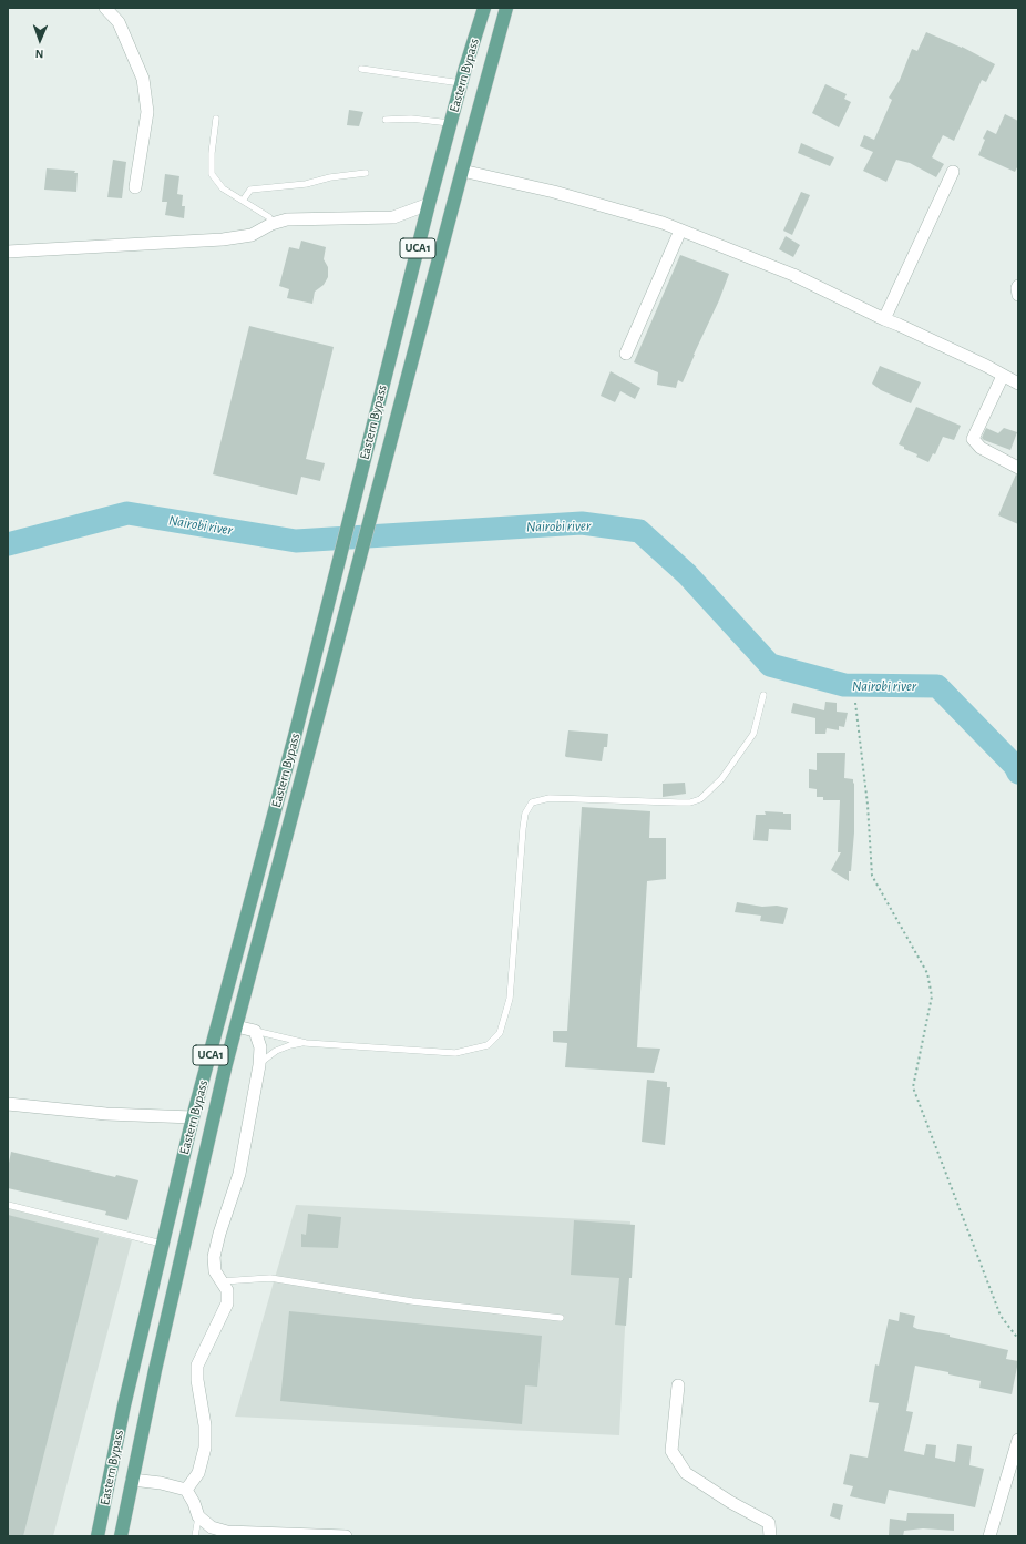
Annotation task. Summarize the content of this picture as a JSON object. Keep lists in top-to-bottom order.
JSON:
{
  "streets": {
    "main road": ["Eastern Bypass", "UCA1"]
  },
  "water": ["Nairobi river"],
  "north": "bottom"
}
